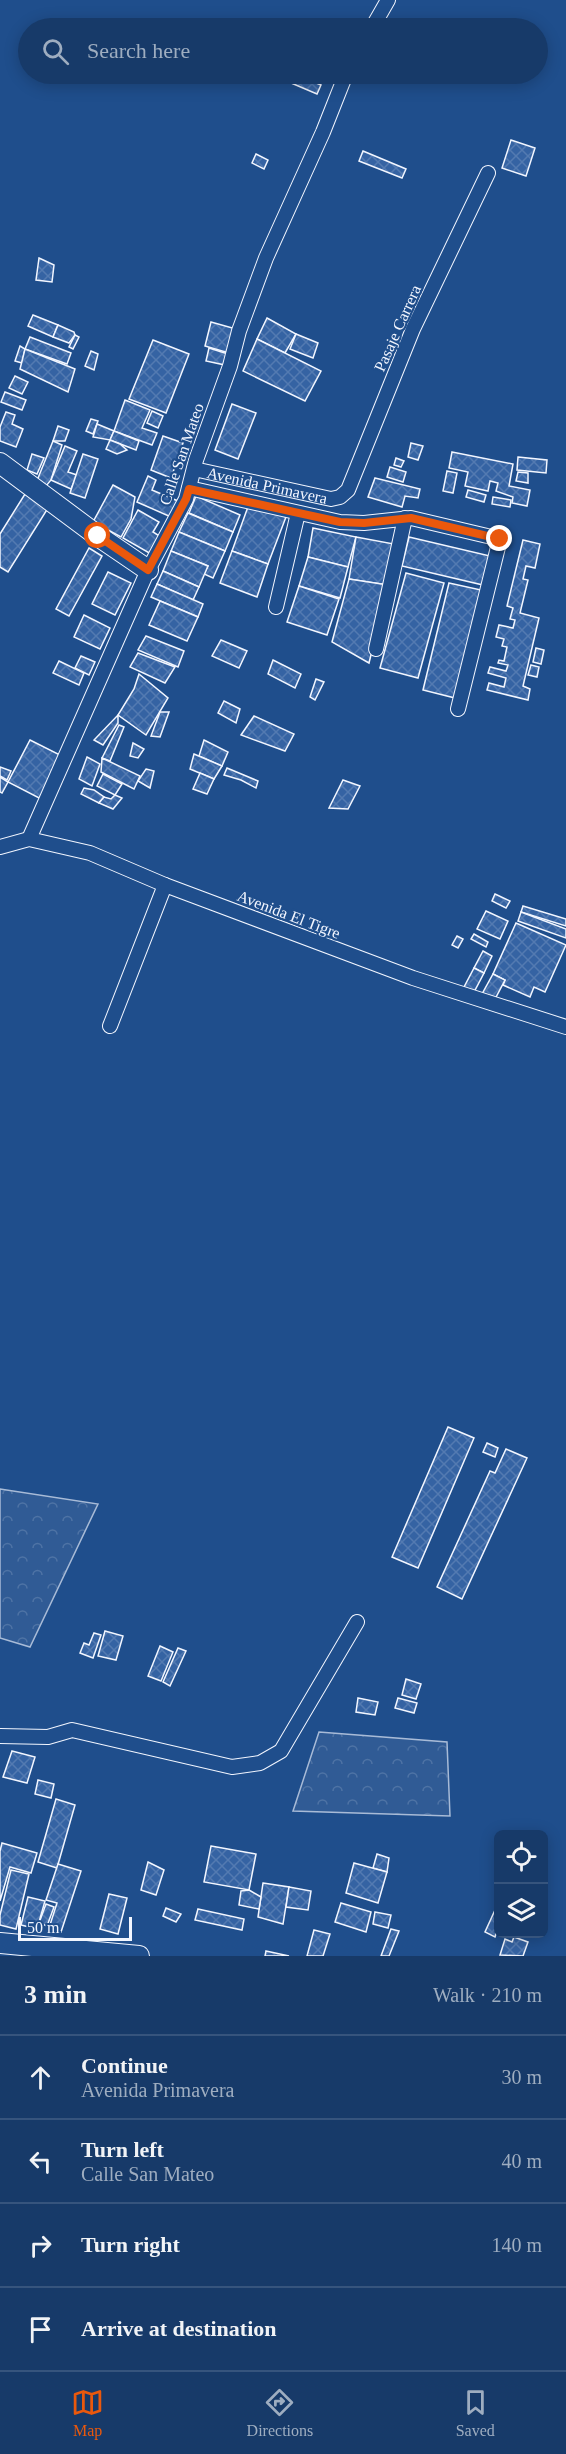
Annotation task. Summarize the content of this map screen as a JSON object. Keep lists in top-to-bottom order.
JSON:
{
  "streets": {
    "street": [
      "Pasaje Carrera",
      "Calle San Mateo",
      "Avenida Primavera",
      "Avenida El Tigre"
    ]
  },
  "crossings": [
    ["Pasaje Carrera", "Avenida Primavera"],
    ["Calle San Mateo", "Avenida Primavera"],
    ["Calle San Mateo", "Avenida El Tigre"]
  ],
  "scale_bar": "50 m",
  "page": {
    "search": "Search here",
    "scale": "50 m",
    "heading": ["3 min", "Walk · 210 m"],
    "list": [
      ["Continue", "Avenida Primavera", "30 m"],
      ["Turn left", "Calle San Mateo", "40 m"],
      ["Turn right", "140 m"],
      "Arrive at destination"
    ],
    "nav": ["Map", "Directions", "Saved"]
  }
}
